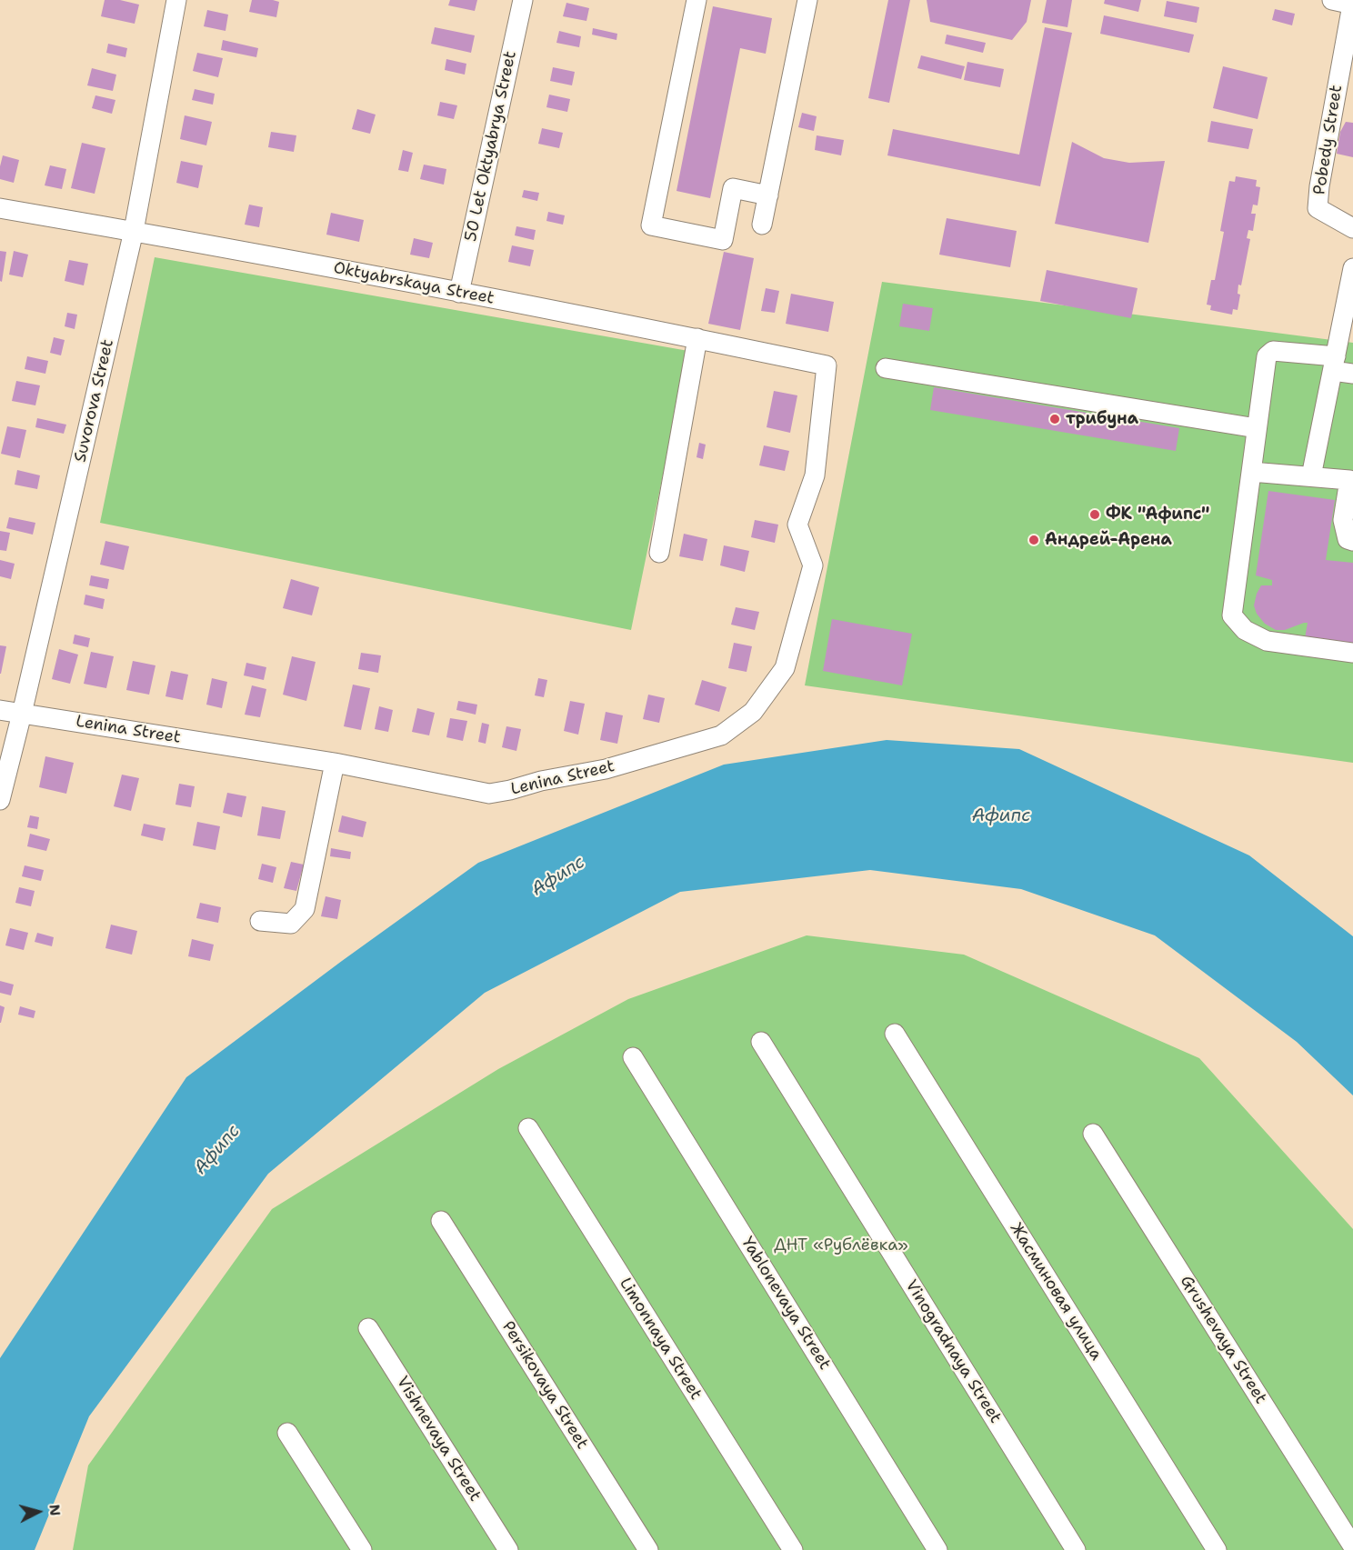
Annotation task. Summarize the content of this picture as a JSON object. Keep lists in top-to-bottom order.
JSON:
{
  "streets": {
    "street": [
      "Pobedy Street",
      "50 Let Oktyabrya Street",
      "Oktyabrskaya Street",
      "Suvorova Street",
      "Lenina Street",
      "Жасминовая улица",
      "Yablonevaya Street",
      "Limonnaya Street",
      "Grushevaya Street",
      "Vinogradnaya Street",
      "Persikovaya Street",
      "Vishnevaya Street"
    ]
  },
  "crossings": [
    ["50 Let Oktyabrya Street", "Oktyabrskaya Street"],
    ["Oktyabrskaya Street", "Suvorova Street"],
    ["Oktyabrskaya Street", "Lenina Street"],
    ["Suvorova Street", "Lenina Street"]
  ],
  "water": ["Афипс"],
  "parks": ["ДНТ «Рублёвка»"],
  "places": ["трибуна", "ФК \"Афипс\"", "Андрей-Арена"],
  "north": "right"
}
